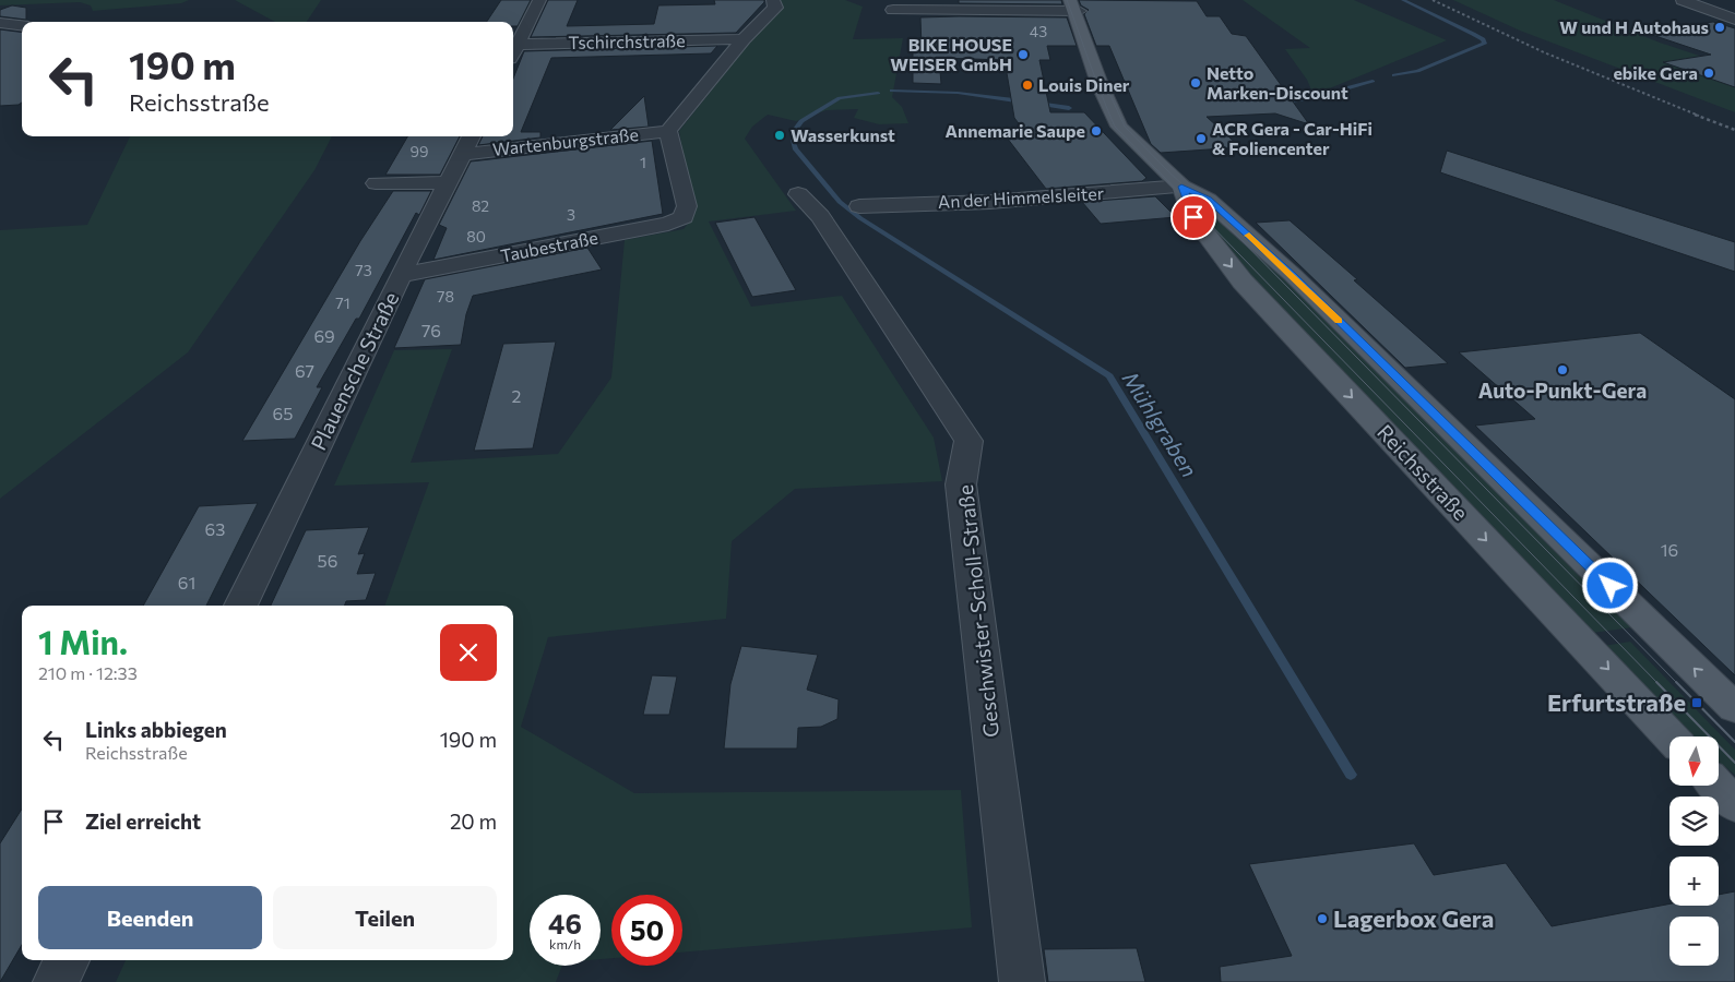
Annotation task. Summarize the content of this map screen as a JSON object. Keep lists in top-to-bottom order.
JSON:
{
  "streets": {
    "main road": ["Reichsstraße"],
    "street": [
      "Tschirchstraße",
      "Wartenburgstraße",
      "An der Himmelsleiter",
      "Taubestraße",
      "Plauensche Straße",
      "Geschwister-Scholl-Straße"
    ]
  },
  "crossings": [
    ["Wartenburgstraße", "Taubestraße"],
    ["Wartenburgstraße", "Plauensche Straße"],
    ["An der Himmelsleiter", "Reichsstraße"],
    ["Taubestraße", "Plauensche Straße"]
  ],
  "water": ["Mühlgraben"],
  "places": {
    "other": [
      "W und H Autohaus",
      "BIKE HOUSE WEISER GmbH",
      "ebike Gera",
      "Netto Marken-Discount",
      "Louis Diner",
      "Annemarie Saupe",
      "Wasserkunst",
      "ACR Gera - Car-HiFi & Foliencenter",
      "Auto-Punkt-Gera",
      "Lagerbox Gera"
    ],
    "transit": ["Erfurtstraße"]
  },
  "house_numbers": [
    "43",
    "99",
    "1",
    "82",
    "3",
    "80",
    "73",
    "78",
    "71",
    "76",
    "69",
    "67",
    "2",
    "65",
    "63",
    "16",
    "56",
    "61"
  ],
  "north": "bottom",
  "page": {
    "turn": ["190 m", "Reichsstraße"],
    "heading": ["1 Min.", "210 m · 12:33"],
    "list": [
      {
        "name": "Links abbiegen",
        "note": "Reichsstraße",
        "value": "190 m"
      },
      {
        "name": "Ziel erreicht",
        "value": "20 m"
      }
    ],
    "map_buttons": ["+", "−"],
    "buttons": ["Beenden", "Teilen"],
    "speed": "46 km/h",
    "limit": "50"
  }
}
